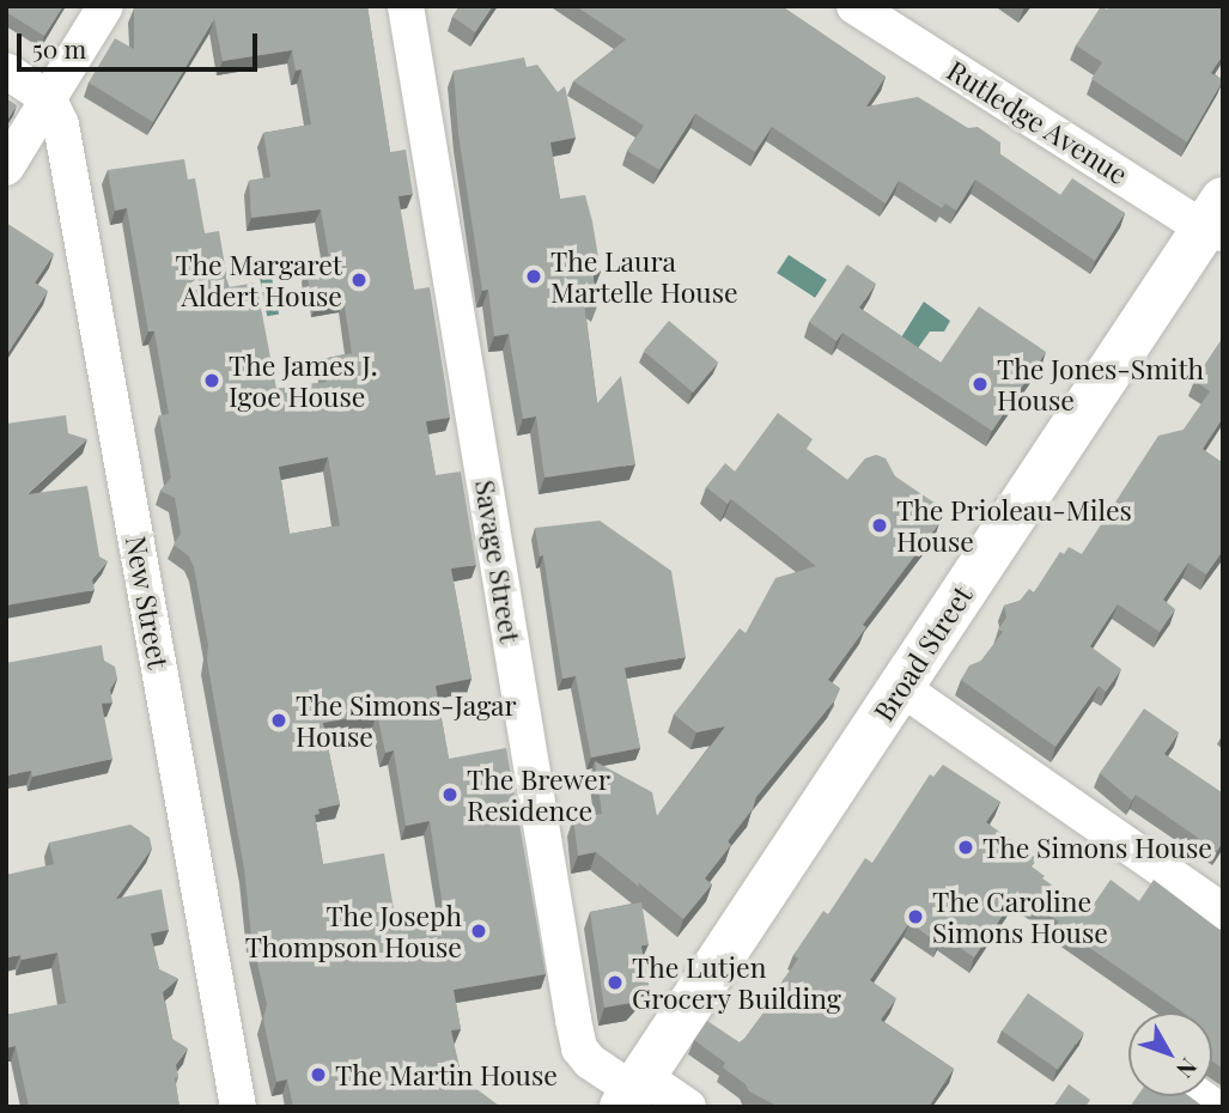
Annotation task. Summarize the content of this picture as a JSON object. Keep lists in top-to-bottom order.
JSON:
{
  "streets": {
    "main road": ["Broad Street"],
    "street": ["Rutledge Avenue", "Savage Street", "New Street"]
  },
  "crossings": [
    ["Rutledge Avenue", "Broad Street"],
    ["Savage Street", "Broad Street"]
  ],
  "places": [
    "The Laura Martelle House",
    "The Margaret Aldert House",
    "The James J. Igoe House",
    "The Jones-Smith House",
    "The Prioleau-Miles House",
    "The Simons-Jagar House",
    "The Brewer Residence",
    "The Simons House",
    "The Caroline Simons House",
    "The Joseph Thompson House",
    "The Lutjen Grocery Building",
    "The Martin House"
  ],
  "scale_bar": "50 m",
  "north": "bottom right"
}
